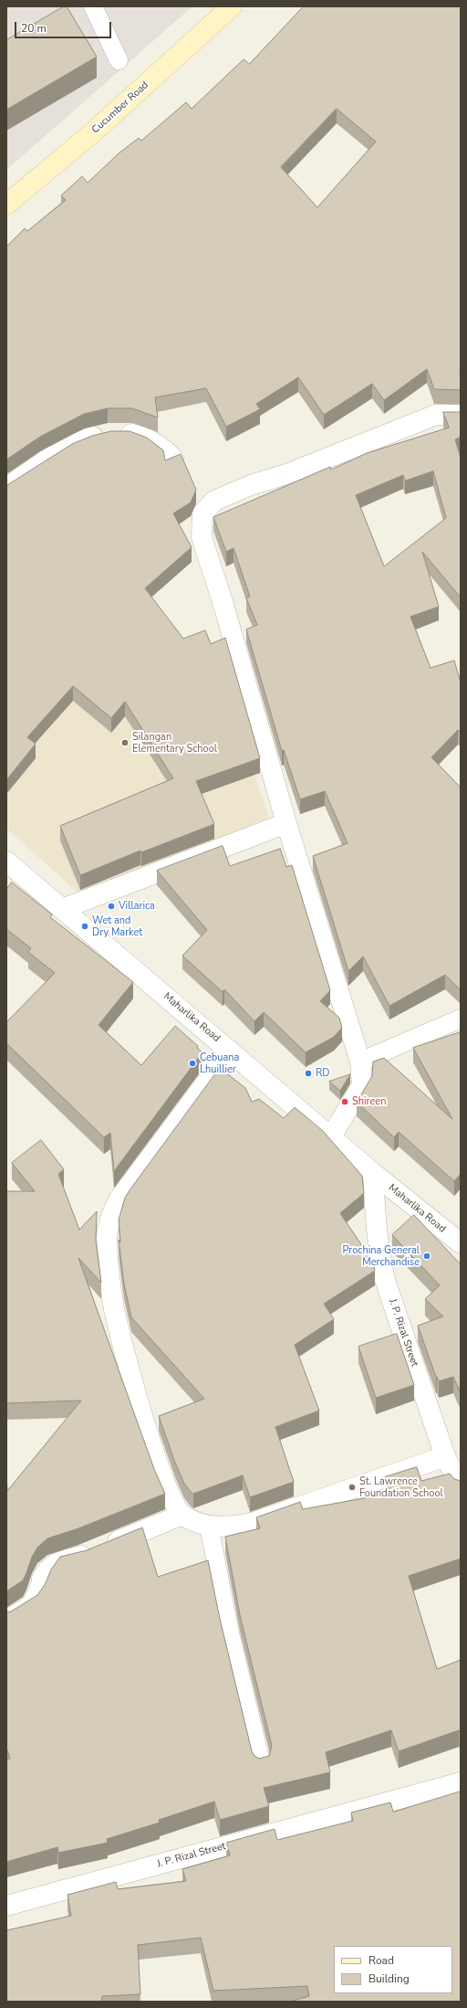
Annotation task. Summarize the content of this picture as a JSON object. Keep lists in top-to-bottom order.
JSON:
{
  "streets": {
    "main road": ["Cucumber Road"],
    "street": ["Maharlika Road", "J. P. Rizal Street"]
  },
  "crossings": [
    ["Maharlika Road", "J. P. Rizal Street"]
  ],
  "places": [
    "Silangan Elementary School",
    "Villarica",
    "Wet and Dry Market",
    "Cebuana Lhuillier",
    "RD",
    "Shireen",
    "Prochina General Merchandise",
    "St. Lawrence Foundation School"
  ],
  "legend": ["Road", "Building"],
  "scale_bar": "20 m"
}
